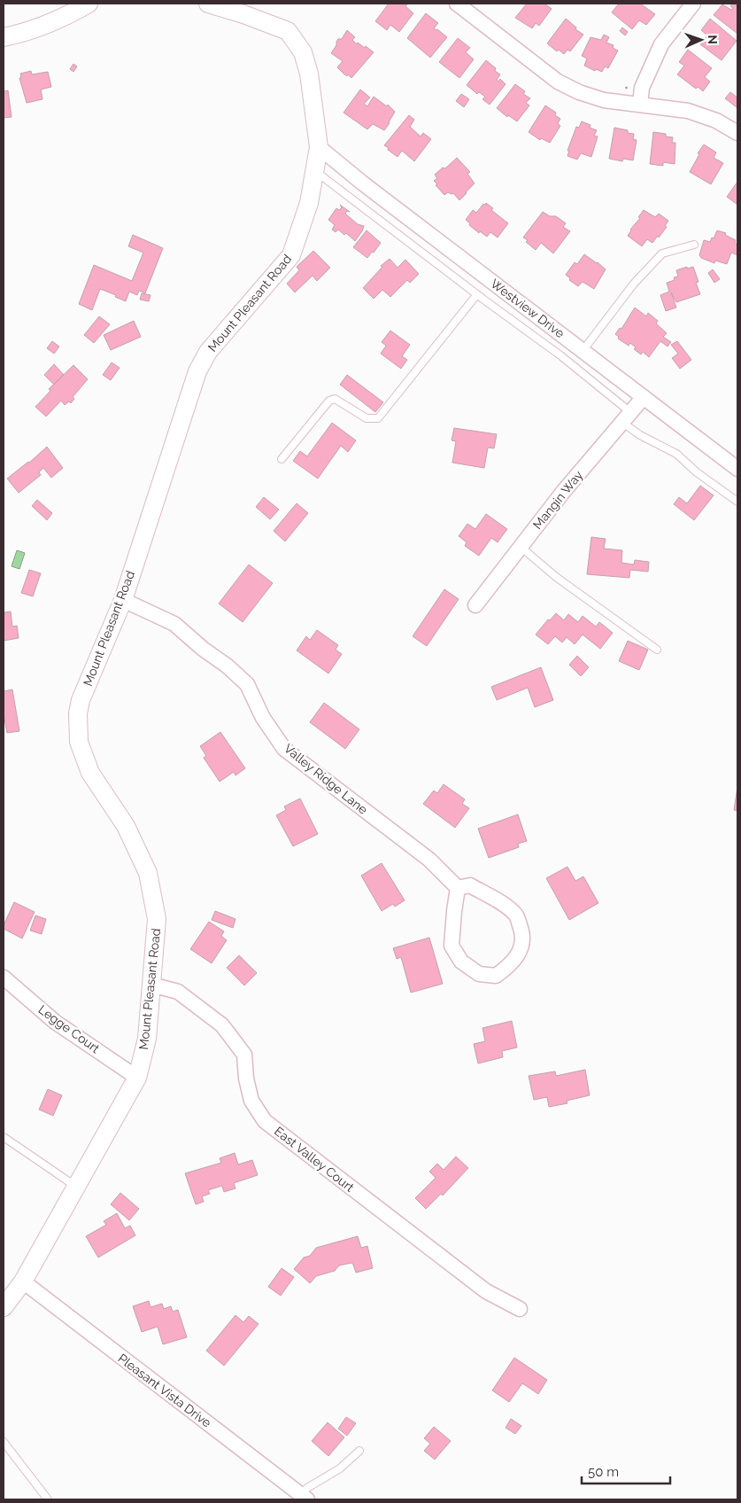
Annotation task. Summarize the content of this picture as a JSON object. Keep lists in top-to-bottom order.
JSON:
{
  "streets": {
    "street": [
      "Mount Pleasant Road",
      "Westview Drive",
      "Mangin Way",
      "Valley Ridge Lane",
      "Legge Court",
      "East Valley Court",
      "Pleasant Vista Drive"
    ]
  },
  "crossings": [
    ["Mount Pleasant Road", "Westview Drive"],
    ["Mount Pleasant Road", "Valley Ridge Lane"],
    ["Mount Pleasant Road", "Legge Court"],
    ["Mount Pleasant Road", "East Valley Court"],
    ["Mount Pleasant Road", "Pleasant Vista Drive"],
    ["Westview Drive", "Mangin Way"]
  ],
  "scale_bar": "50 m",
  "north": "right"
}
